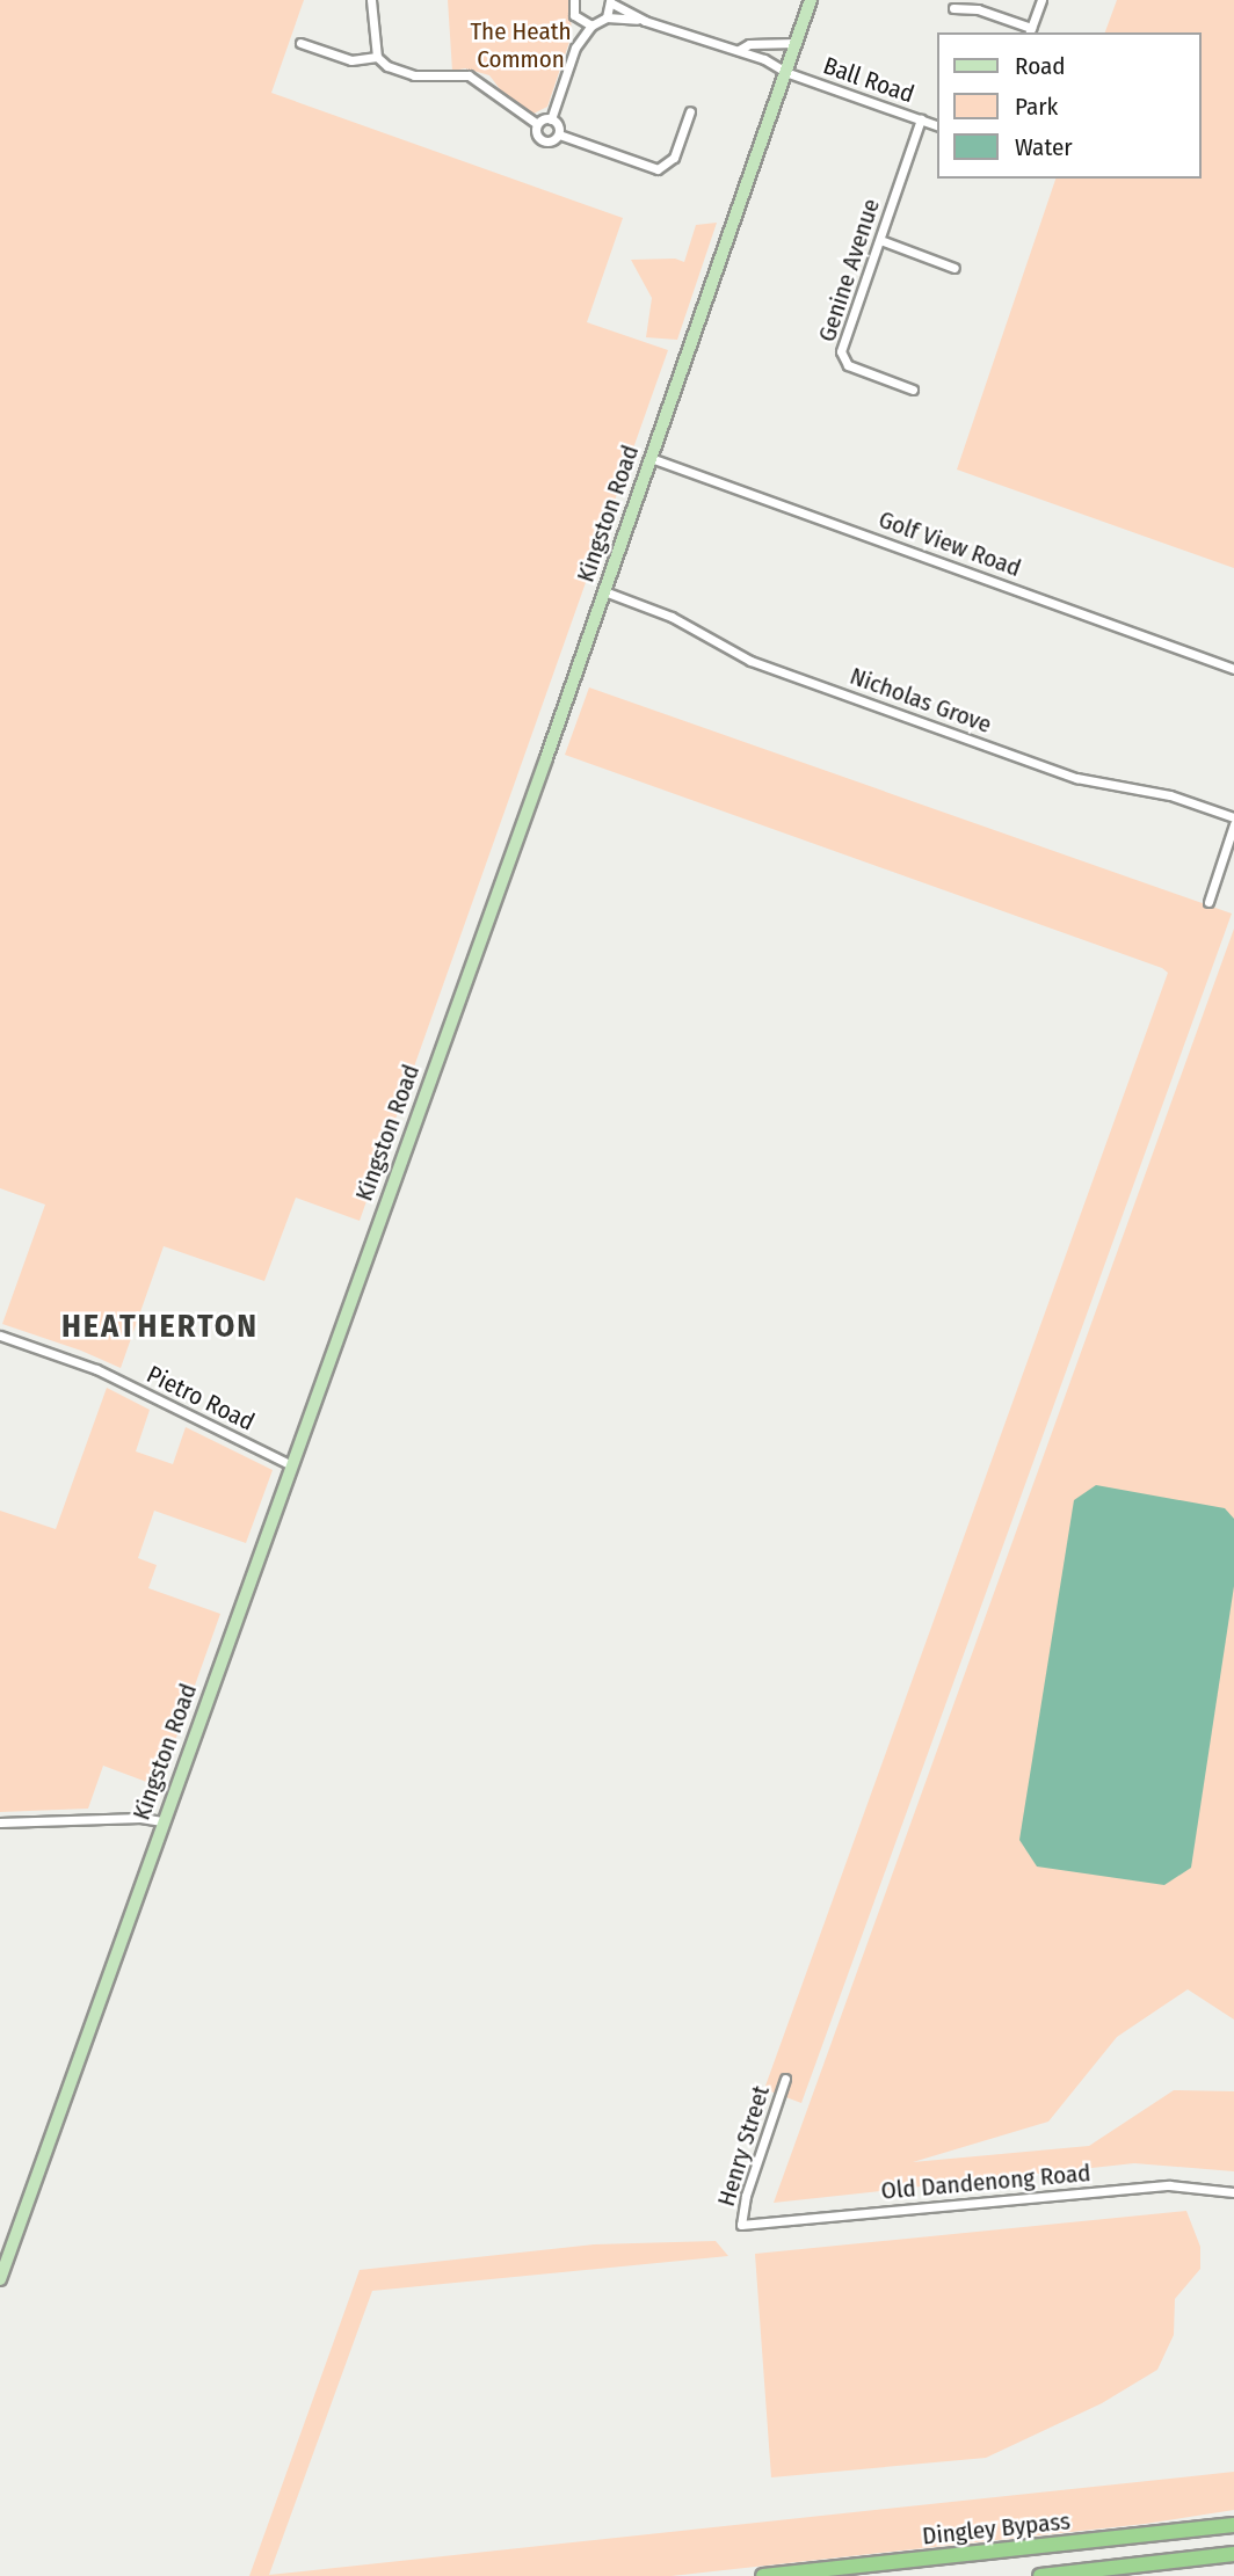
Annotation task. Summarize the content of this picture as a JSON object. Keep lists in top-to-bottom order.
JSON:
{
  "streets": {
    "highway": ["Dingley Bypass"],
    "main road": ["Kingston Road"],
    "street": [
      "Ball Road",
      "Genine Avenue",
      "Golf View Road",
      "Nicholas Grove",
      "Pietro Road",
      "Henry Street",
      "Old Dandenong Road"
    ]
  },
  "crossings": [
    ["Ball Road", "Genine Avenue"],
    ["Ball Road", "Kingston Road"],
    ["Kingston Road", "Golf View Road"],
    ["Kingston Road", "Nicholas Grove"],
    ["Kingston Road", "Pietro Road"],
    ["Henry Street", "Old Dandenong Road"]
  ],
  "districts": ["HEATHERTON"],
  "parks": ["The Heath Common"],
  "legend": ["Road", "Park", "Water"]
}
